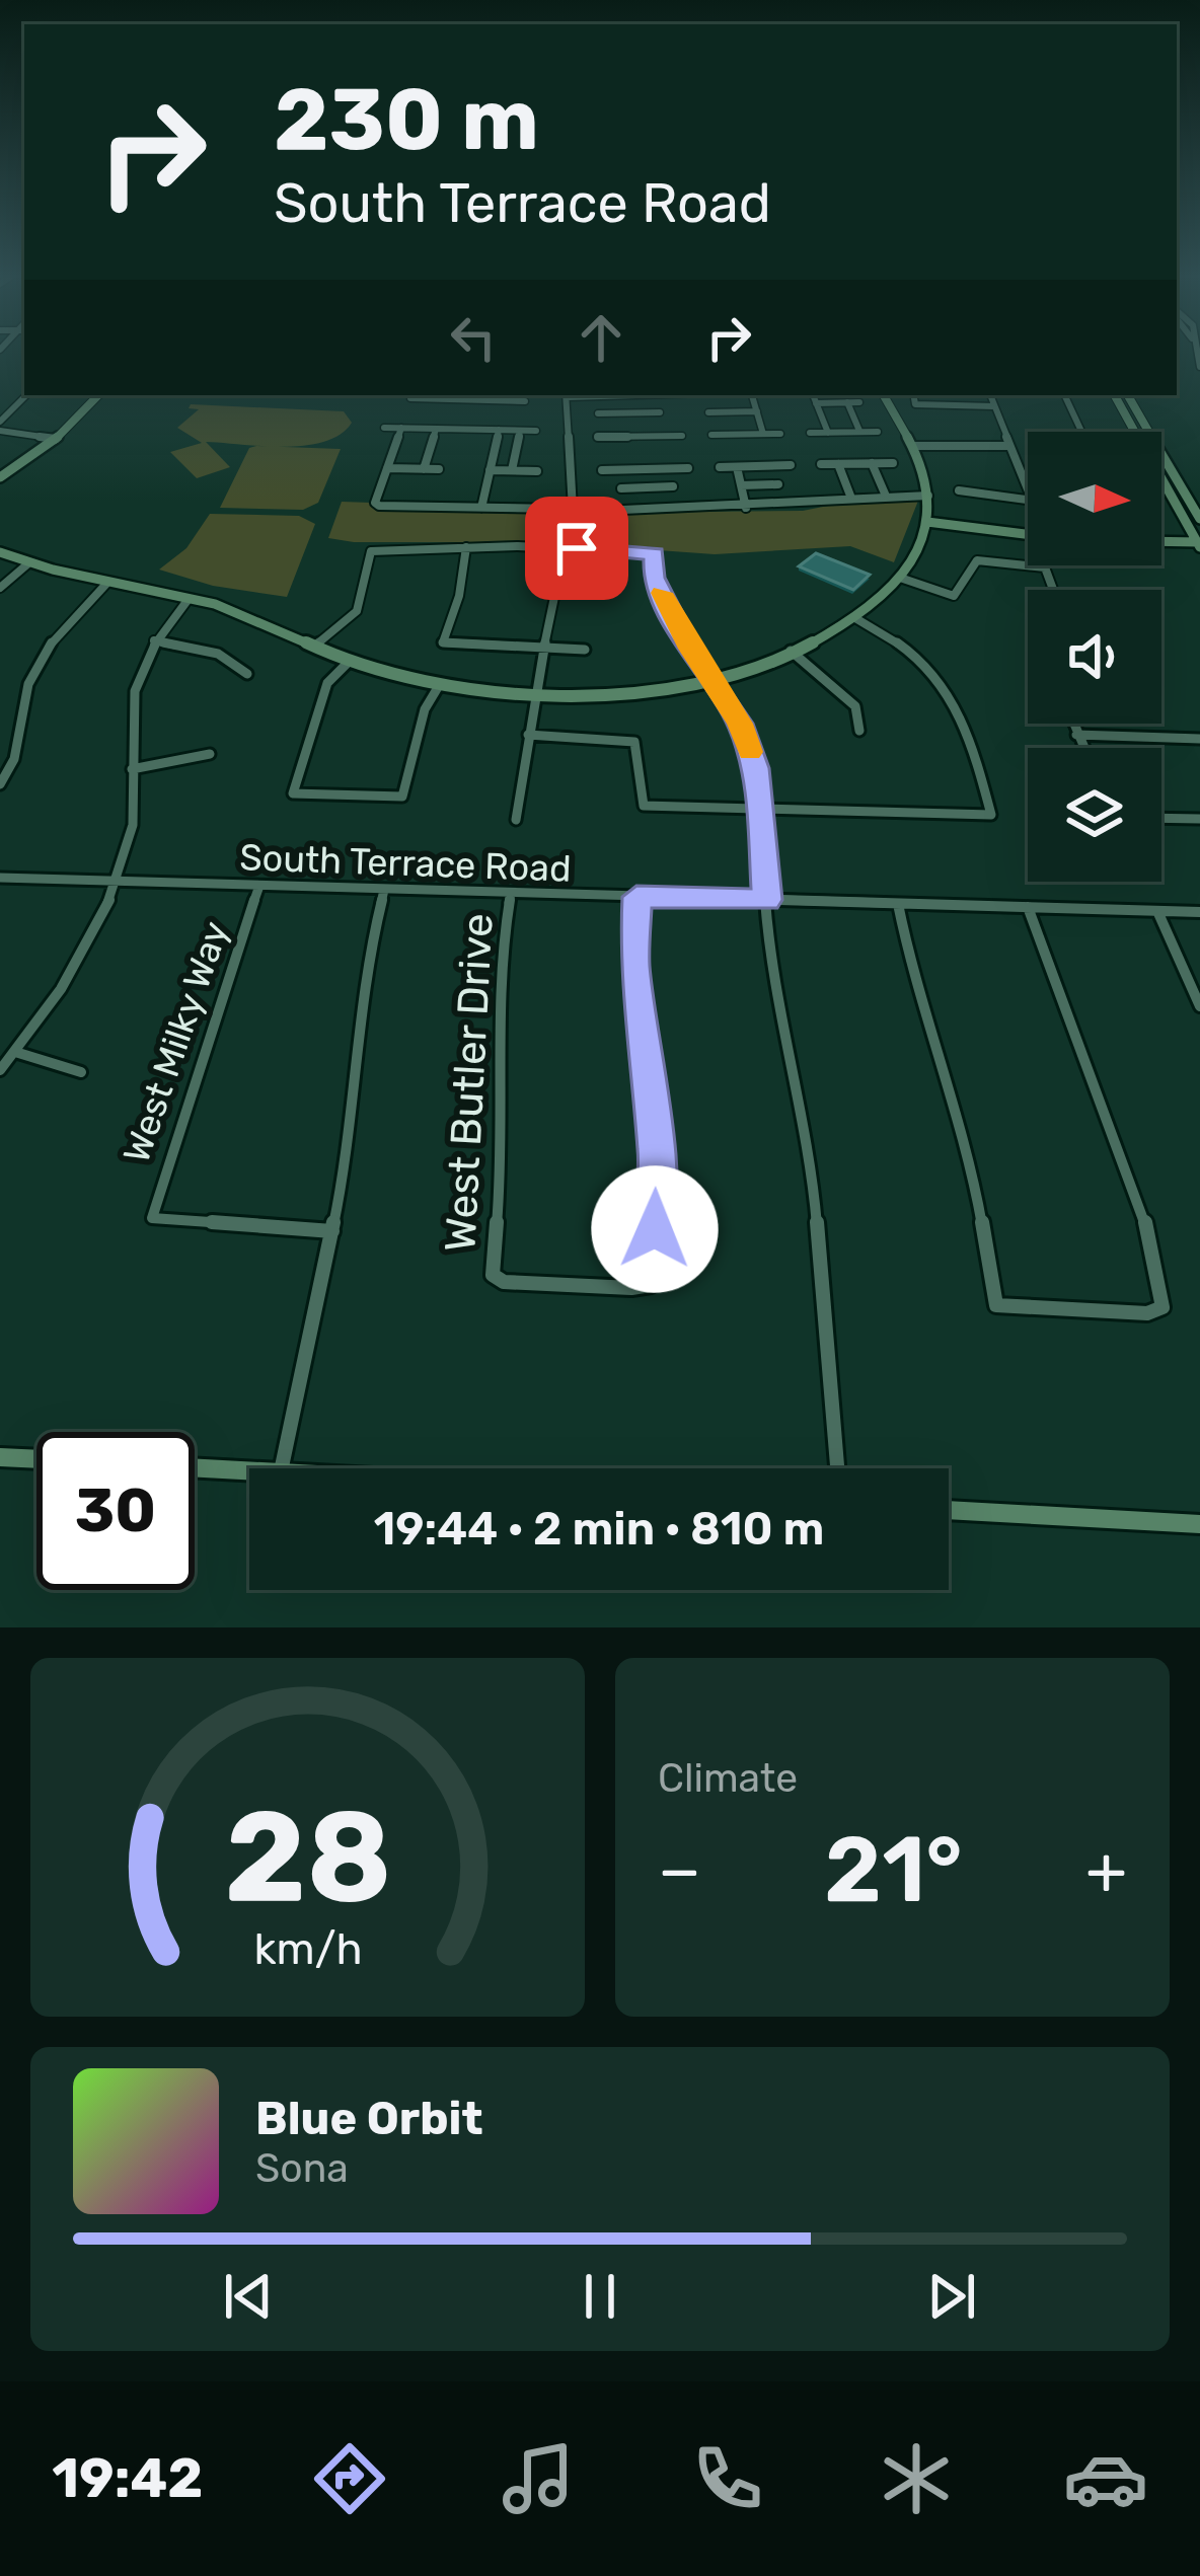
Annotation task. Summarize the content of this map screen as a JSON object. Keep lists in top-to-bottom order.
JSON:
{
  "streets": {
    "street": ["South Terrace Road", "West Milky Way", "West Butler Drive"]
  },
  "crossings": [
    ["South Terrace Road", "West Milky Way"],
    ["South Terrace Road", "West Butler Drive"]
  ],
  "north": "right",
  "page": {
    "turn": ["230 m", "South Terrace Road"],
    "limit": "30",
    "trip": "19:44 · 2 min · 810 m",
    "tile": "Climate",
    "heat": ["−", "21°", "+"],
    "song": ["Blue Orbit", "Sona"],
    "tabs": "19:42",
    "gauge": ["28", "km/h"]
  }
}
